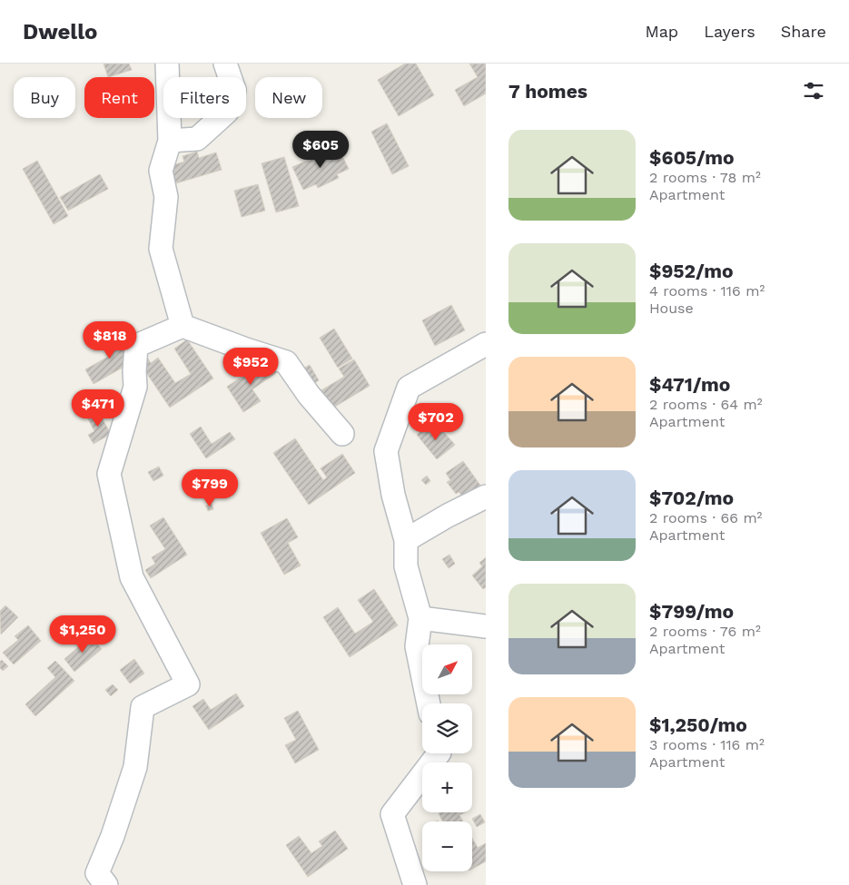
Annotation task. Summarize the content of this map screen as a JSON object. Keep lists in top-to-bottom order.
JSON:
{
  "north": "top right",
  "page": {
    "header": "Dwello",
    "nav": ["Map", "Layers", "Share"],
    "heading": "7 homes",
    "chip": [
      "Buy",
      "Rent",
      "Filters",
      "New"
    ],
    "list": [
      {
        "name": "$605/mo",
        "note": "2 rooms · 78 m² · Apartment"
      },
      {
        "name": "$952/mo",
        "note": "4 rooms · 116 m² · House"
      },
      {
        "name": "$471/mo",
        "note": "2 rooms · 64 m² · Apartment"
      },
      {
        "name": "$702/mo",
        "note": "2 rooms · 66 m² · Apartment"
      },
      {
        "name": "$799/mo",
        "note": "2 rooms · 76 m² · Apartment"
      },
      {
        "name": "$1,250/mo",
        "note": "3 rooms · 116 m² · Apartment"
      }
    ],
    "price": [
      "$605",
      "$818",
      "$952",
      "$471",
      "$702",
      "$799",
      "$1,250"
    ],
    "map_buttons": ["+", "−"]
  }
}
